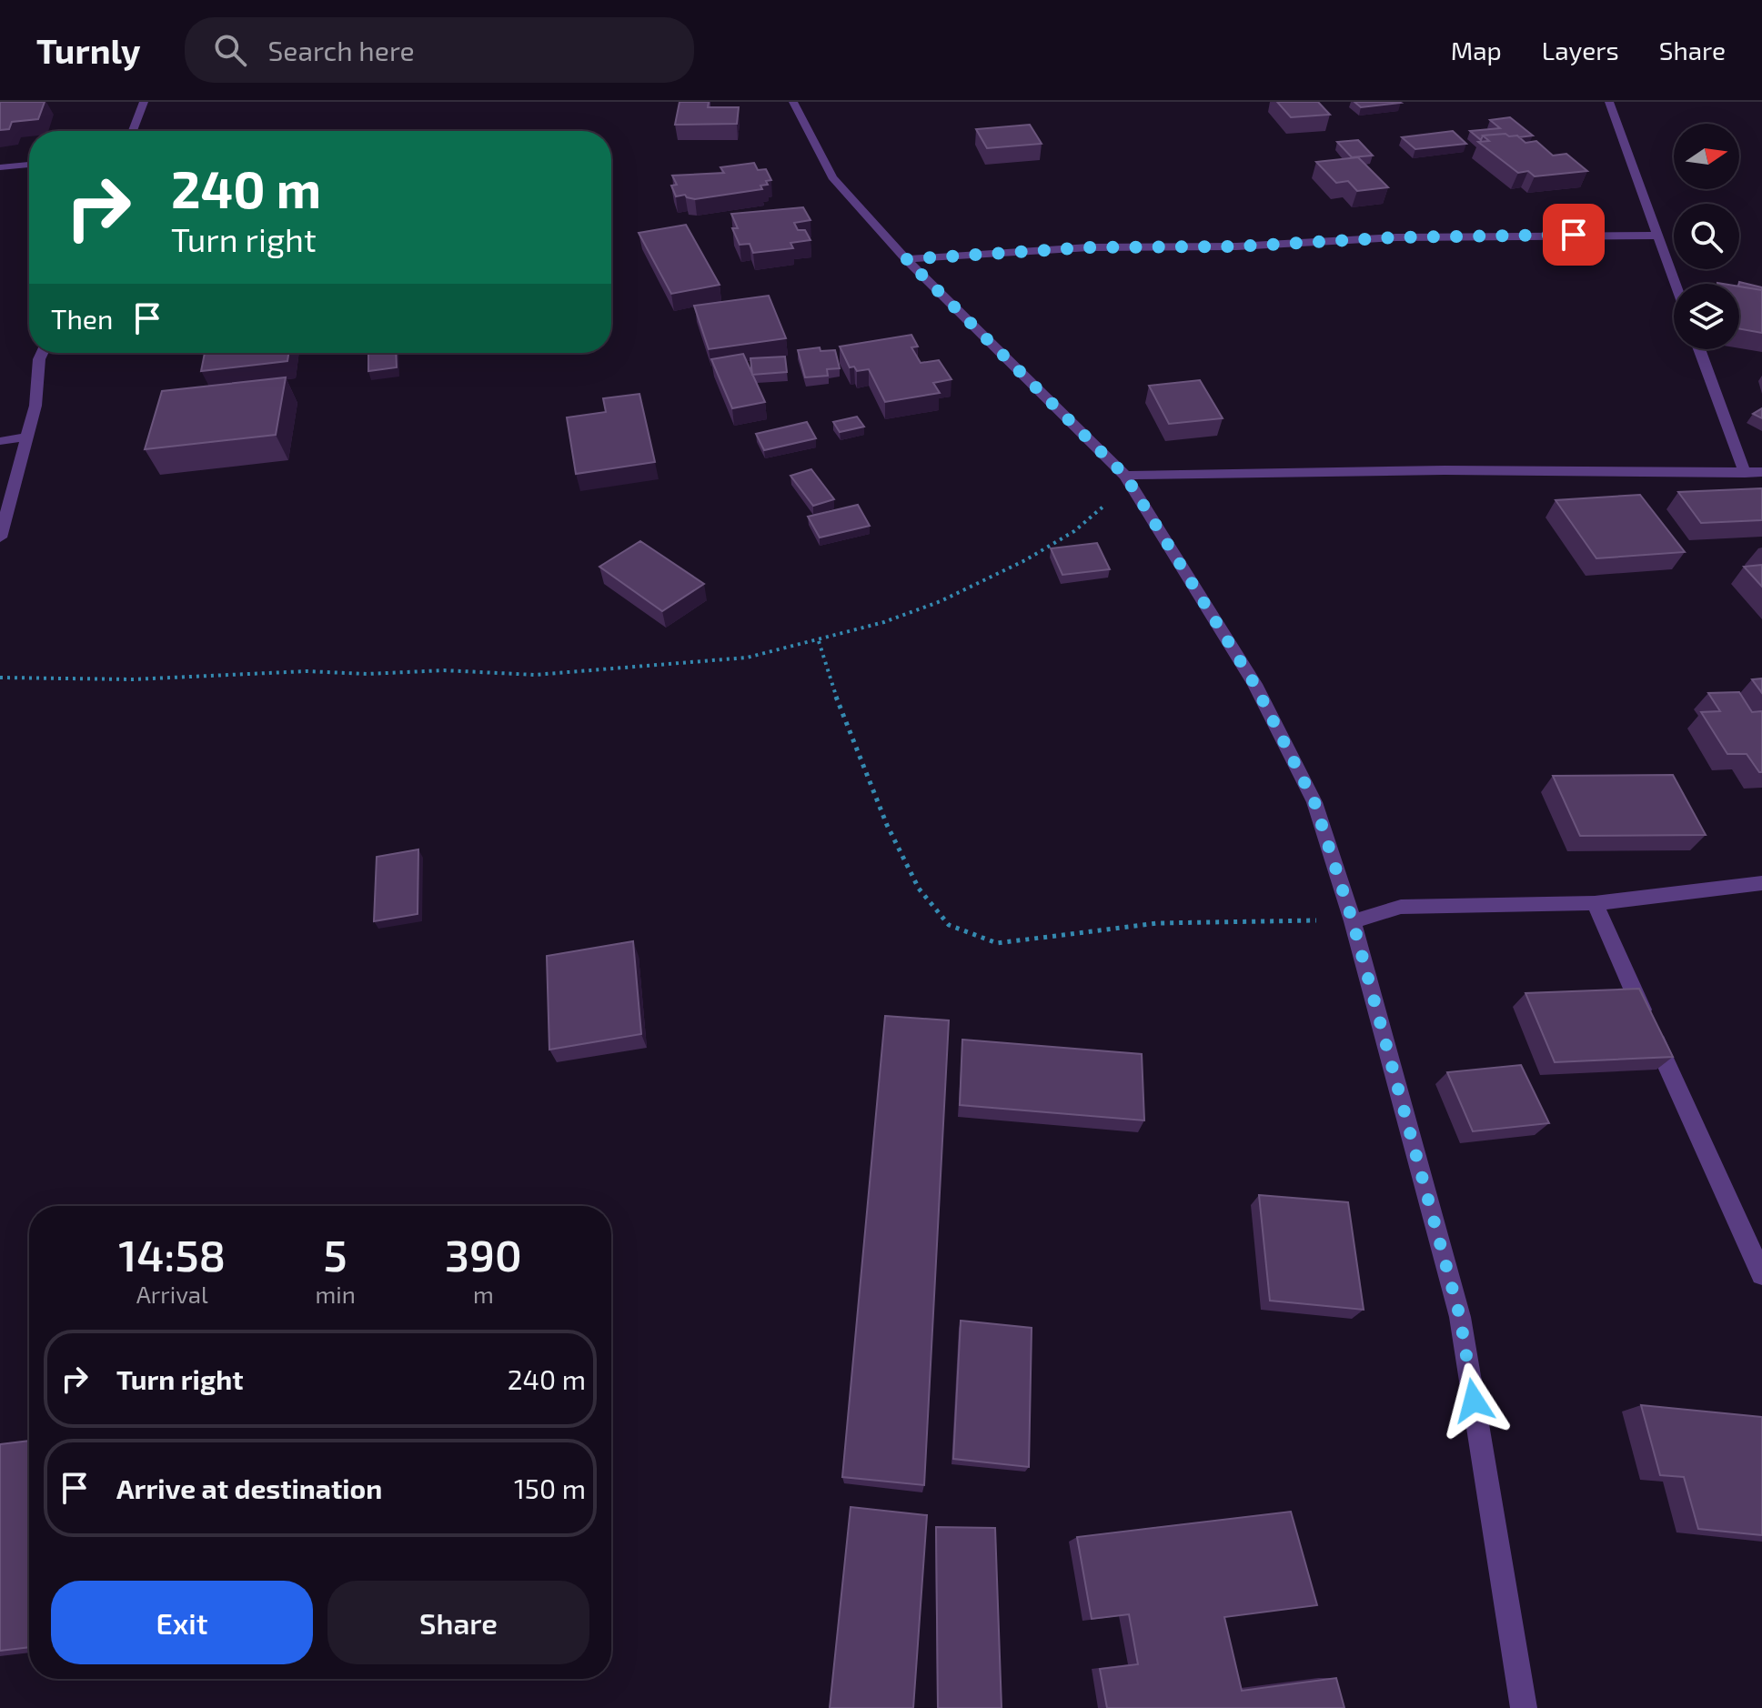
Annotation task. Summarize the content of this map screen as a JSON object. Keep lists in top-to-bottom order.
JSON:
{
  "north": "right",
  "page": {
    "header": "Turnly",
    "search": "Search here",
    "nav": ["Map", "Layers", "Share"],
    "turn": ["240 m", "Turn right"],
    "then": "Then",
    "eta": [
      "14:58",
      "Arrival",
      "5",
      "min",
      "390",
      "m"
    ],
    "list": [
      {
        "name": "Turn right",
        "value": "240 m"
      },
      {
        "name": "Arrive at destination",
        "value": "150 m"
      }
    ],
    "buttons": ["Exit", "Share"]
  }
}
